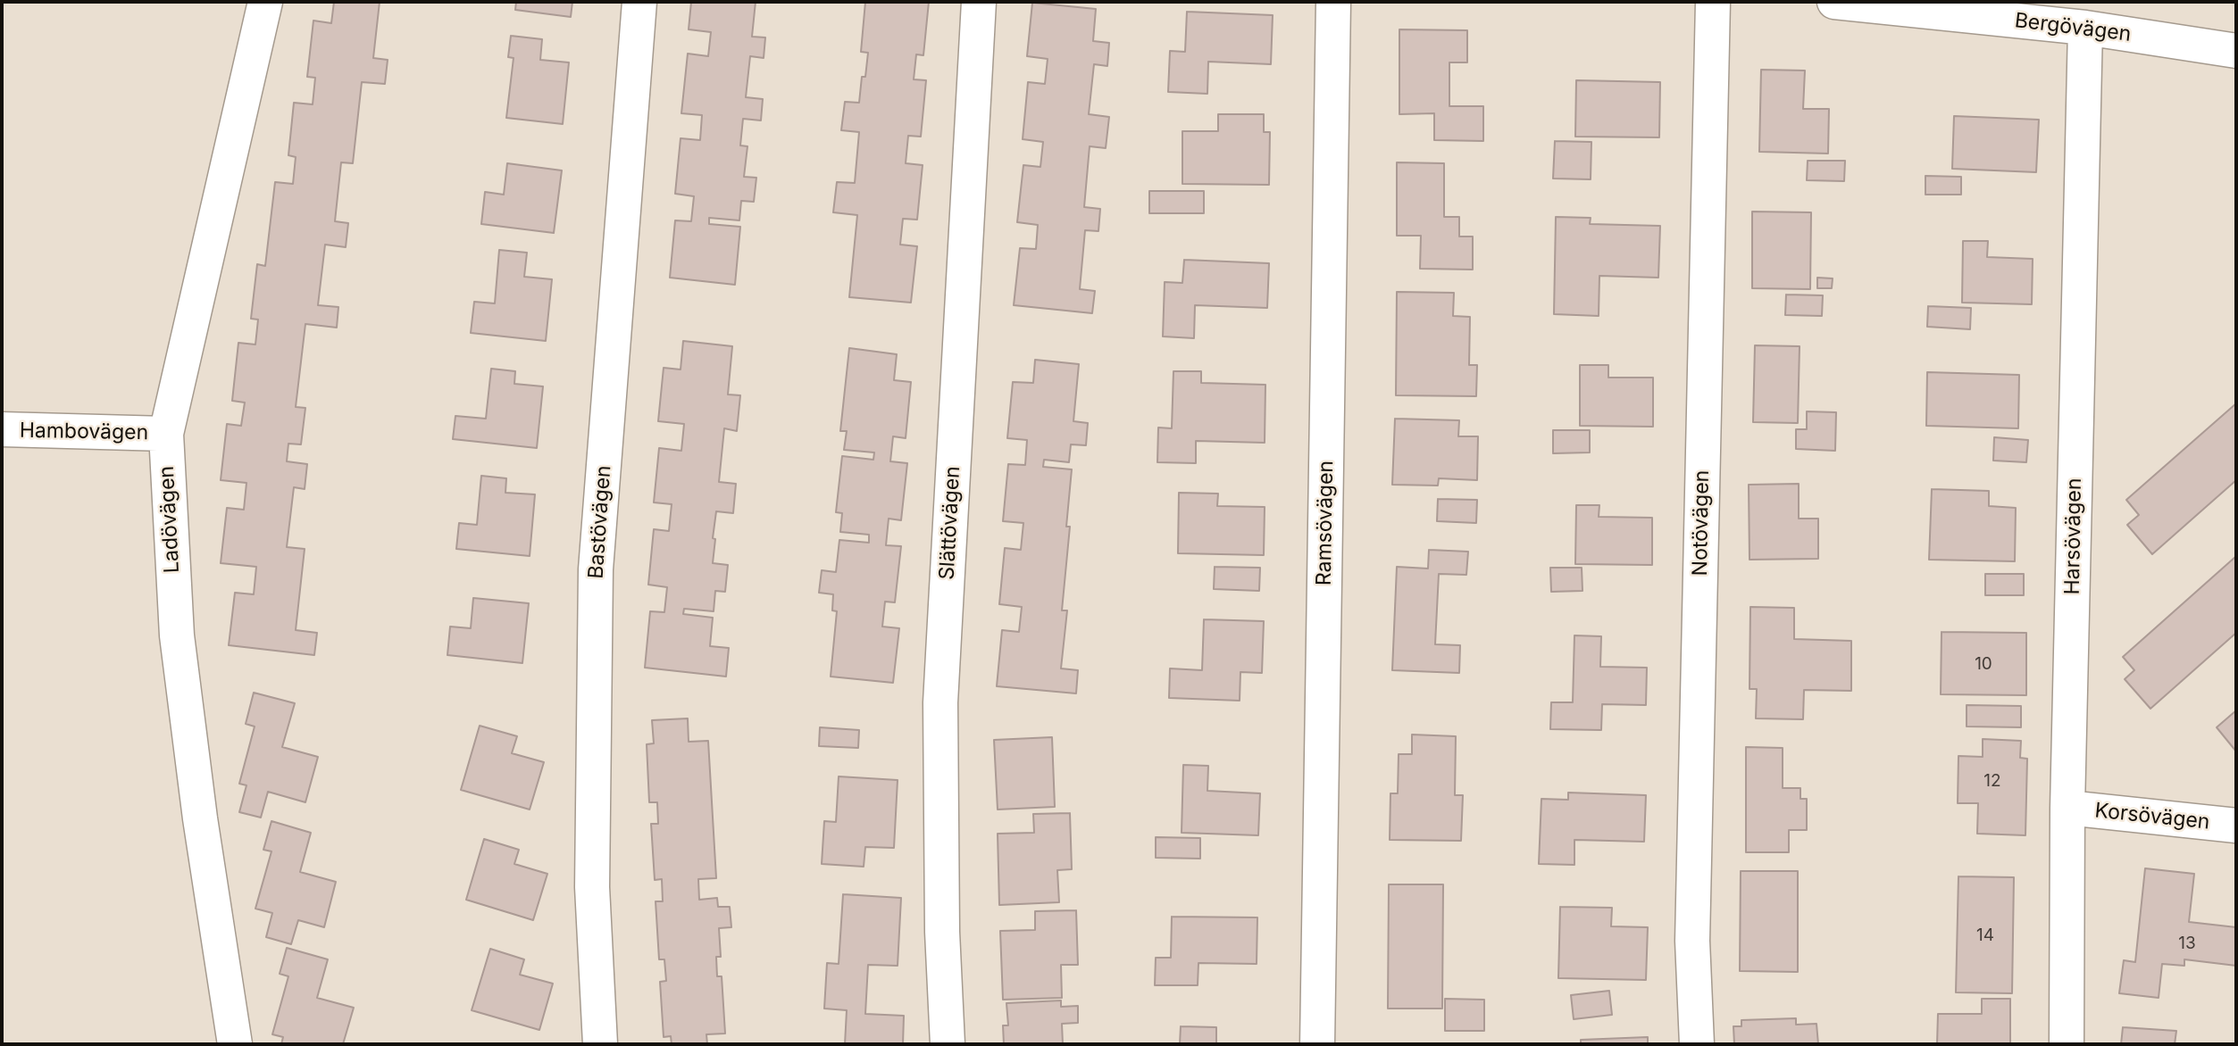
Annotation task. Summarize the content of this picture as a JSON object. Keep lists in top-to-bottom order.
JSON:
{
  "streets": {
    "street": [
      "Bergövägen",
      "Hambovägen",
      "Ladövägen",
      "Bastövägen",
      "Slättövägen",
      "Ramsövägen",
      "Notövägen",
      "Harsövägen",
      "Korsövägen"
    ]
  },
  "crossings": [
    ["Bergövägen", "Harsövägen"],
    ["Hambovägen", "Ladövägen"],
    ["Harsövägen", "Korsövägen"]
  ],
  "house_numbers": [
    "10",
    "12",
    "14",
    "13"
  ]
}
